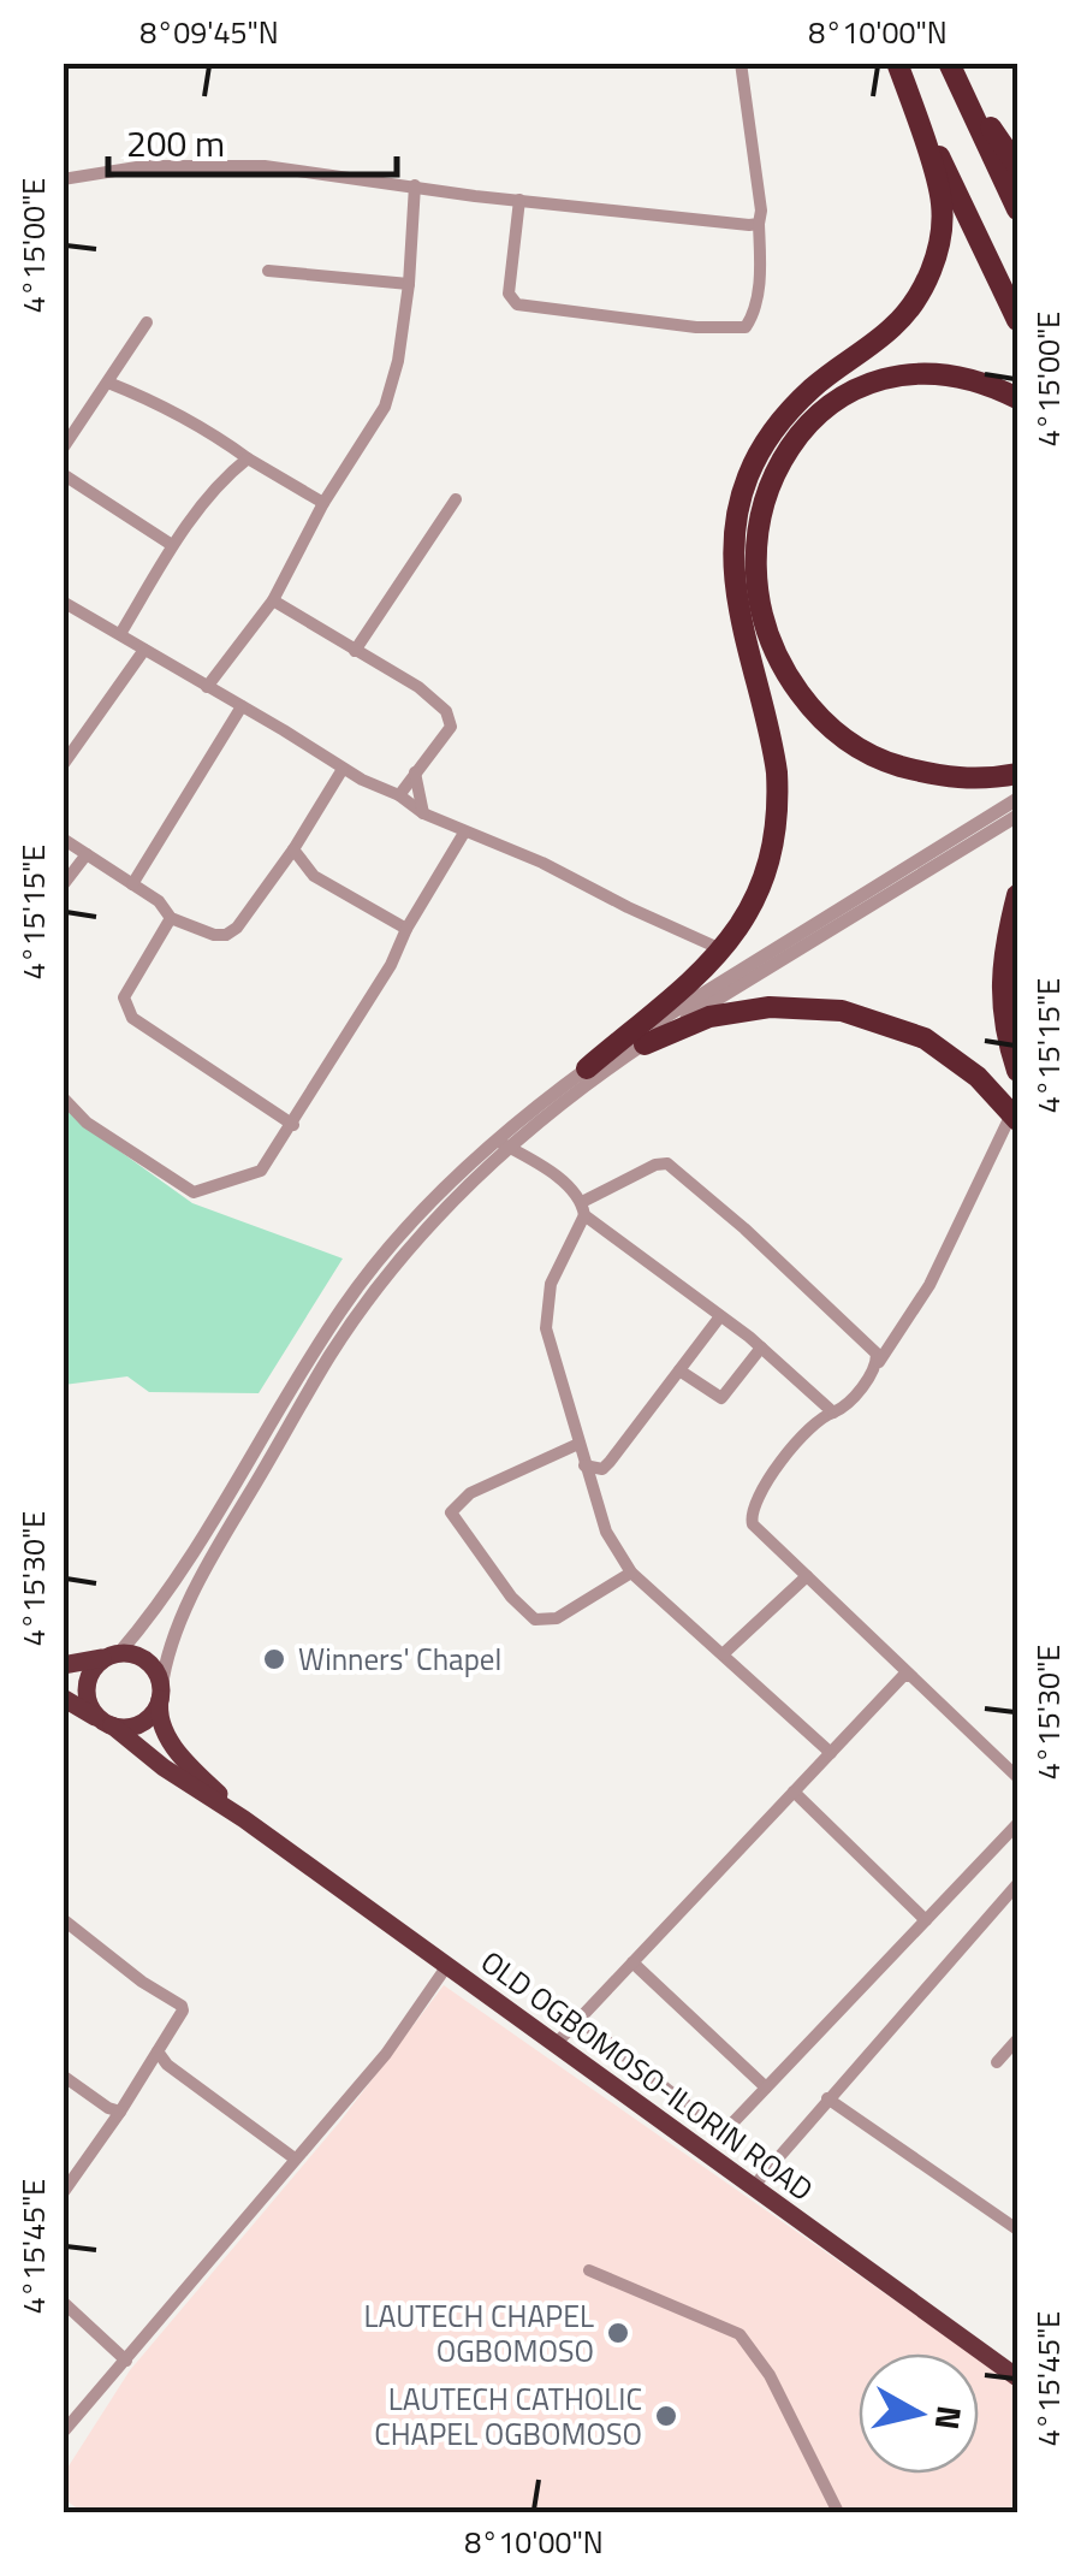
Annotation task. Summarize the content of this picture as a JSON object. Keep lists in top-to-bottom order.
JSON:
{
  "streets": {
    "highway": ["OLD OGBOMOSO-ILORIN ROAD"]
  },
  "places": ["Winners' Chapel", "LAUTECH CHAPEL OGBOMOSO", "LAUTECH CATHOLIC CHAPEL OGBOMOSO"],
  "scale_bar": "200 m",
  "north": "right",
  "coordinates": [
    "8°09'45\"N",
    "8°10'00\"N",
    "4°15'00\"E",
    "4°15'15\"E",
    "4°15'30\"E",
    "4°15'45\"E"
  ]
}
